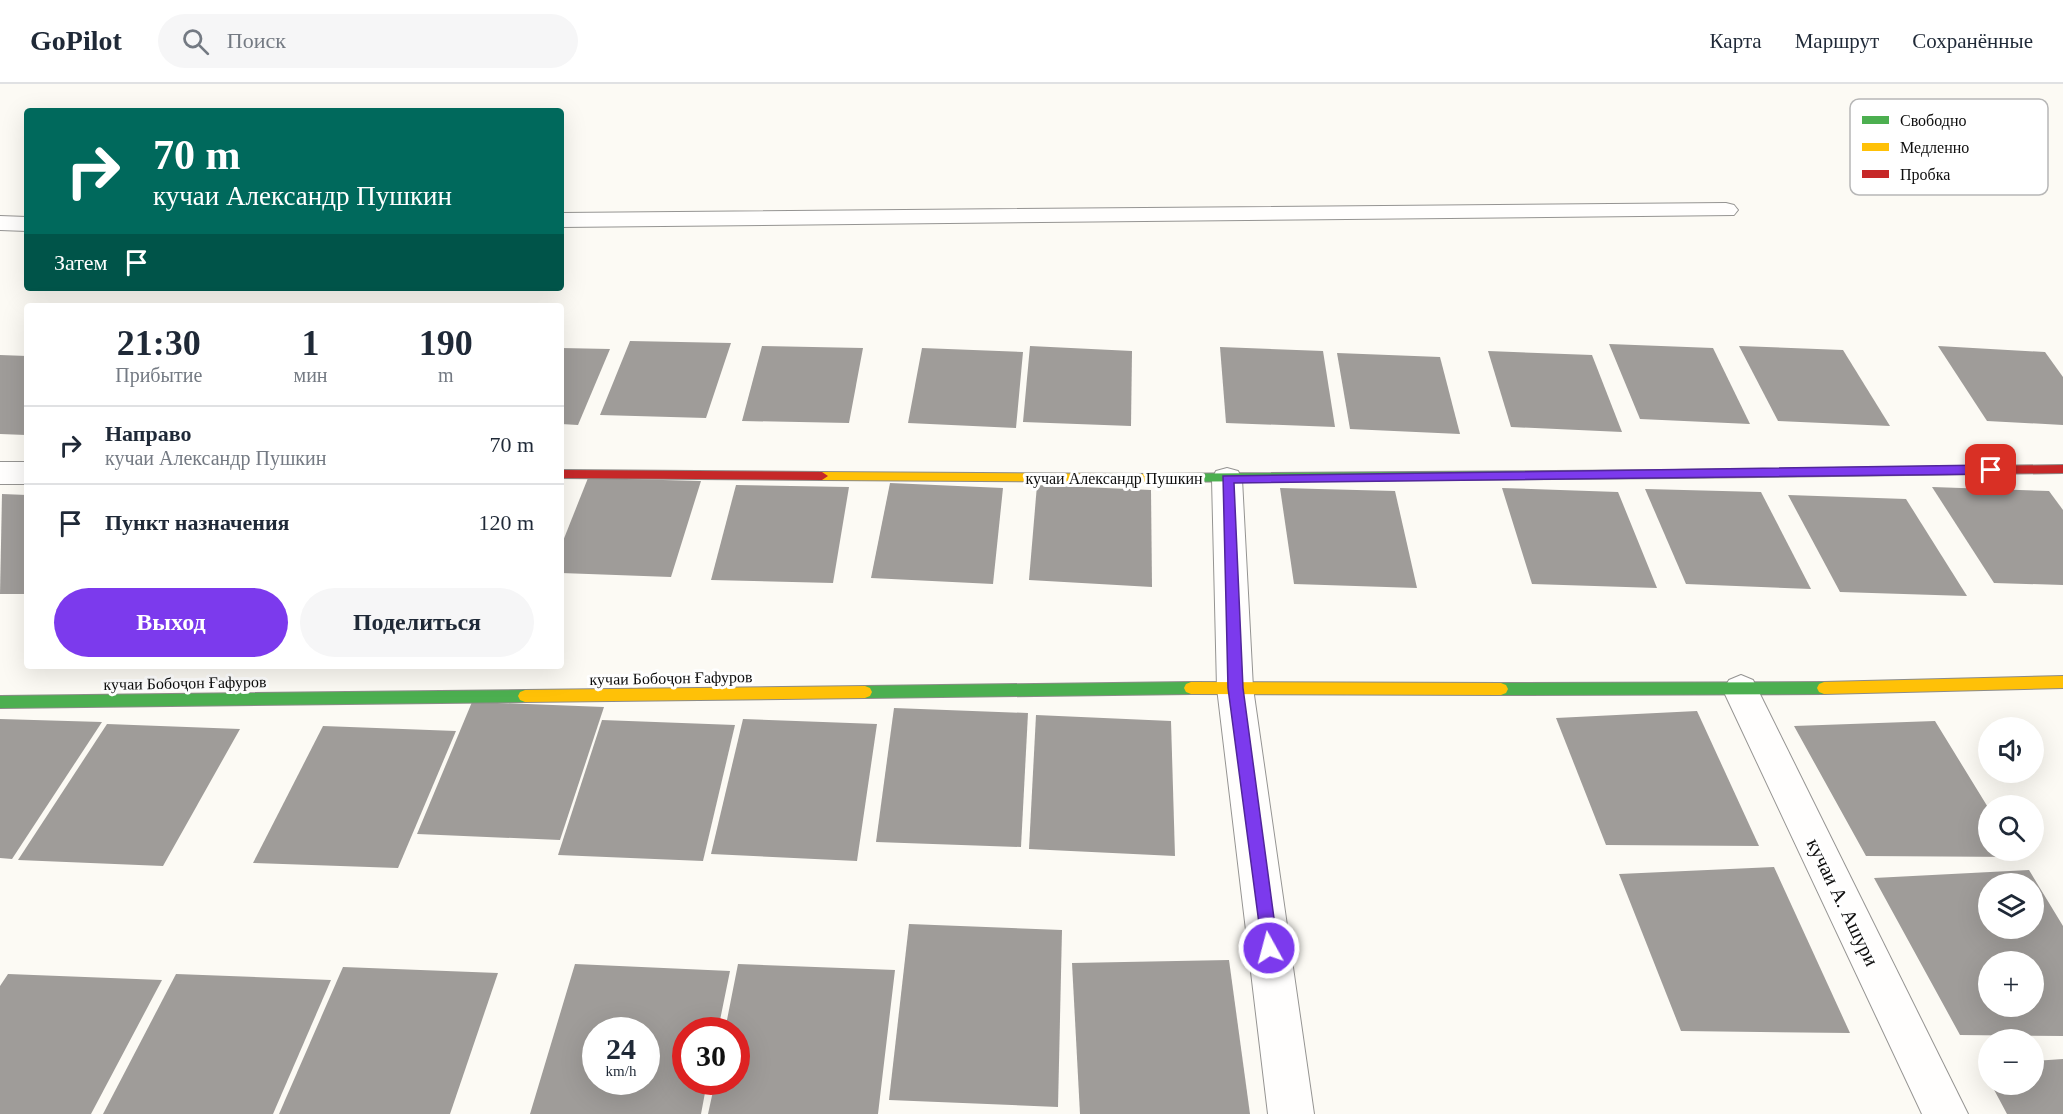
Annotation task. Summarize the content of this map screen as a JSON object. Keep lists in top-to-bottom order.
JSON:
{
  "streets": {
    "street": ["кучаи Александр Пушкин", "кучаи Бобоҷон Ғафуров", "кучаи А. Ашури"]
  },
  "crossings": [
    ["кучаи Бобоҷон Ғафуров", "кучаи А. Ашури"]
  ],
  "legend": ["Свободно", "Медленно", "Пробка"],
  "page": {
    "header": "GoPilot",
    "search": "Поиск",
    "nav": ["Карта", "Маршрут", "Сохранённые"],
    "turn": ["70 m", "кучаи Александр Пушкин"],
    "then": "Затем",
    "eta": [
      "21:30",
      "Прибытие",
      "1",
      "мин",
      "190",
      "m"
    ],
    "list": [
      {
        "name": "Направо",
        "note": "кучаи Александр Пушкин",
        "value": "70 m"
      },
      {
        "name": "Пункт назначения",
        "value": "120 m"
      }
    ],
    "buttons": ["Выход", "Поделиться"],
    "map_buttons": ["+", "−"],
    "speed": "24 km/h",
    "limit": "30"
  }
}
